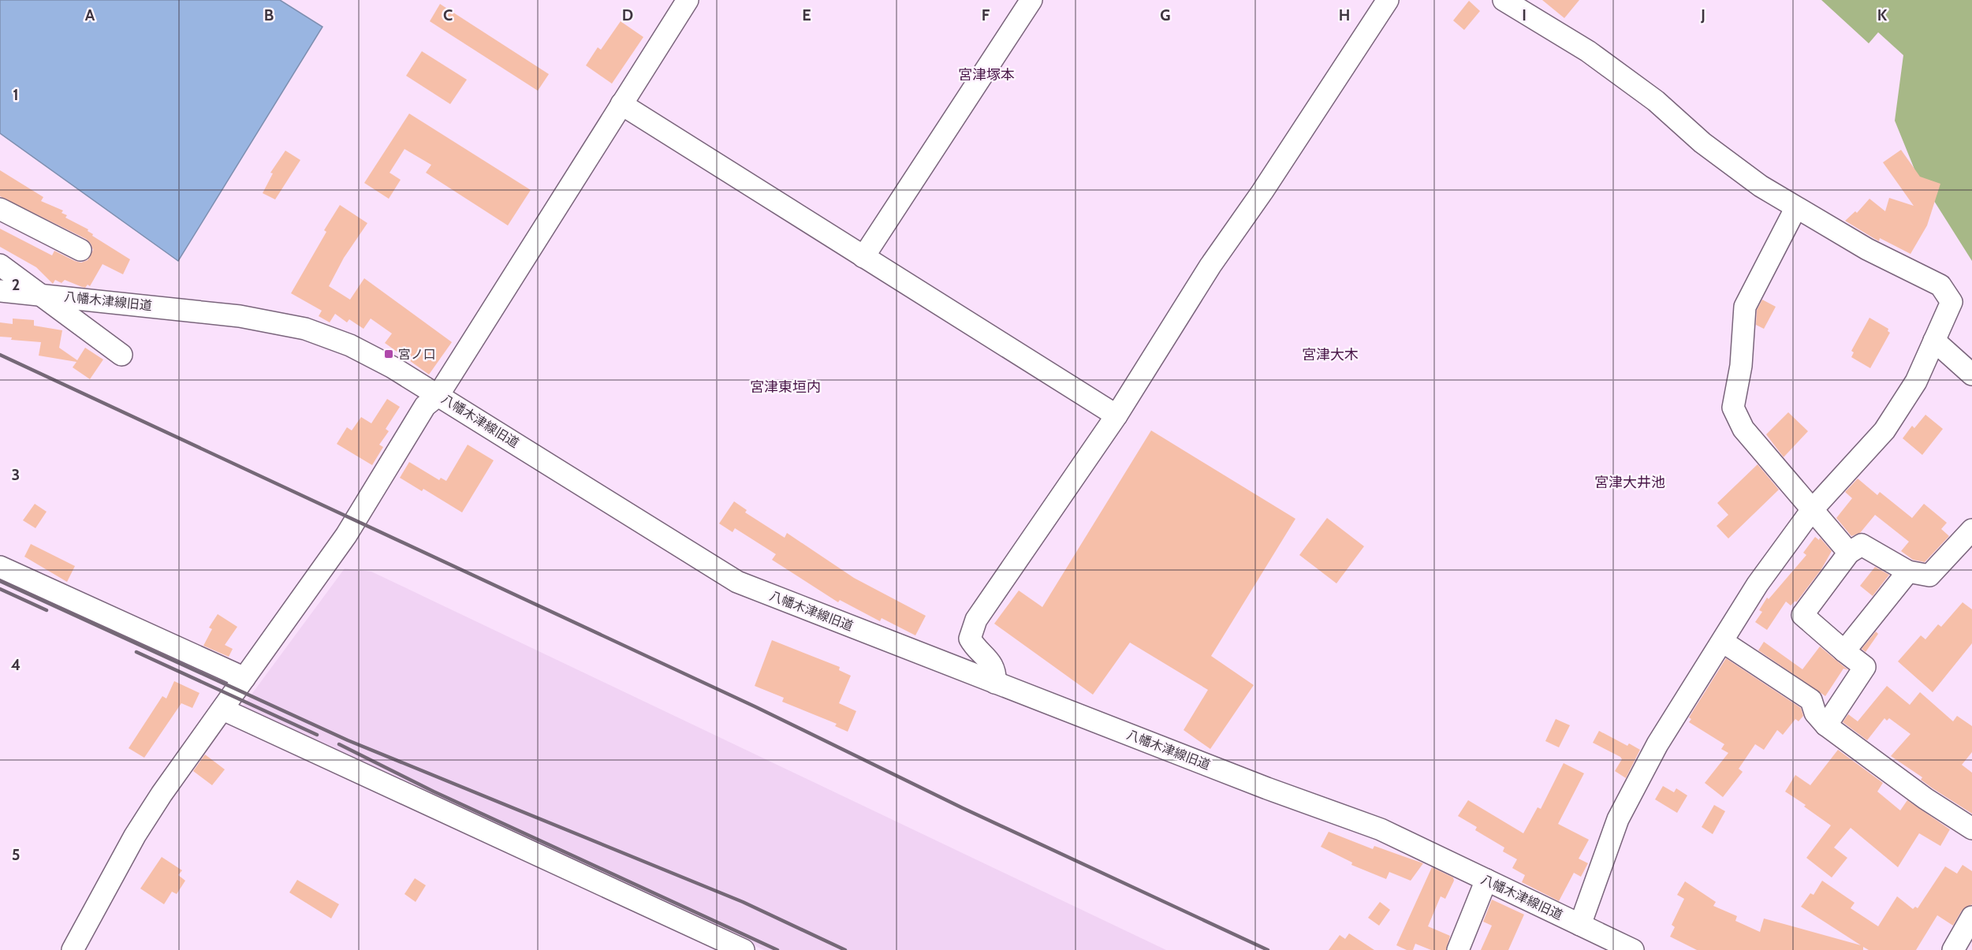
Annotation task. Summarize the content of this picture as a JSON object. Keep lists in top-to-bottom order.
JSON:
{
  "streets": {
    "street": ["八幡木津線旧道"]
  },
  "districts": [
    "宮津塚本",
    "宮津大木",
    "宮津東垣内",
    "宮津大井池"
  ],
  "places": {
    "transit": ["宮ノ口"]
  },
  "grid": {
    "columns": [
      "A",
      "B",
      "C",
      "D",
      "E",
      "F",
      "G",
      "H",
      "I",
      "J",
      "K"
    ],
    "rows": [
      "1",
      "2",
      "3",
      "4",
      "5"
    ]
  }
}
